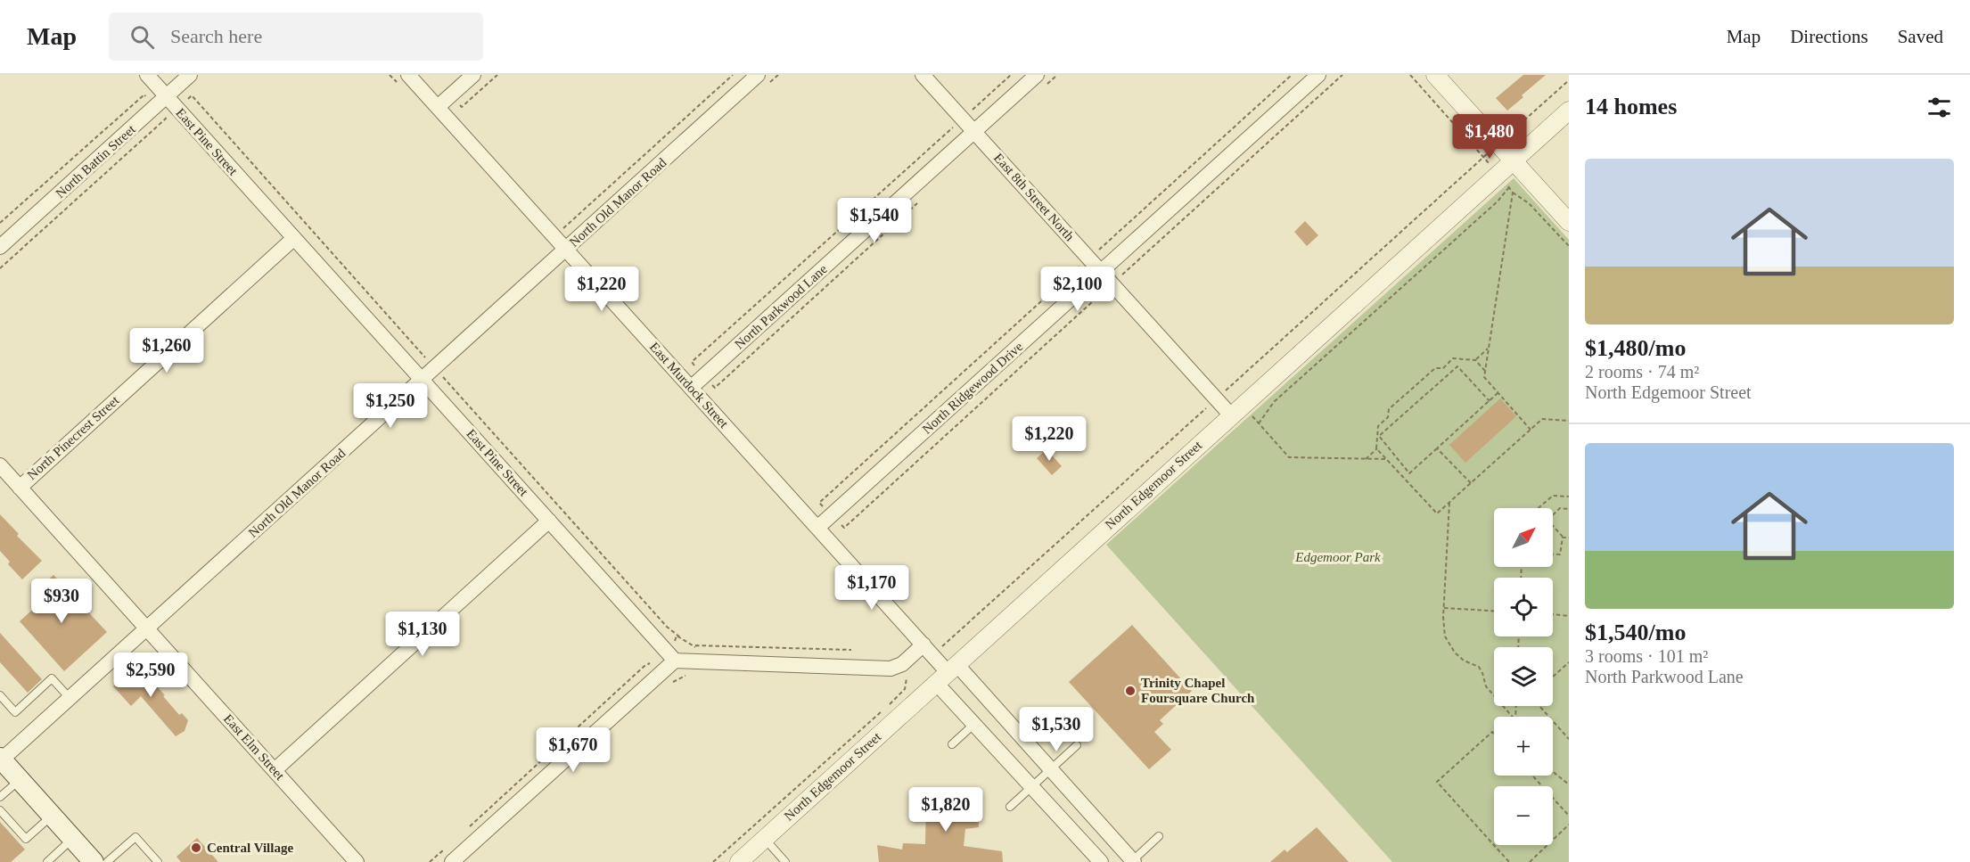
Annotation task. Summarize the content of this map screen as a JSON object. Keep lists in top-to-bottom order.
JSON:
{
  "streets": {
    "street": [
      "East Pine Street",
      "North Battin Street",
      "East 8th Street North",
      "North Old Manor Road",
      "North Parkwood Lane",
      "East Murdock Street",
      "North Ridgewood Drive",
      "North Pinecrest Street",
      "North Edgemoor Street",
      "East Elm Street"
    ]
  },
  "crossings": [
    ["East Pine Street", "North Battin Street"],
    ["East Pine Street", "North Old Manor Road"],
    ["East Pine Street", "North Pinecrest Street"],
    ["East 8th Street North", "North Parkwood Lane"],
    ["East 8th Street North", "North Ridgewood Drive"],
    ["East 8th Street North", "North Edgemoor Street"],
    ["North Old Manor Road", "East Murdock Street"],
    ["North Old Manor Road", "East Elm Street"],
    ["North Parkwood Lane", "East Murdock Street"],
    ["East Murdock Street", "North Ridgewood Drive"],
    ["East Murdock Street", "North Edgemoor Street"],
    ["North Pinecrest Street", "East Elm Street"]
  ],
  "parks": ["Edgemoor Park"],
  "places": ["Trinity Chapel Foursquare Church", "Central Village"],
  "north": "top right",
  "page": {
    "header": "Map",
    "search": "Search here",
    "nav": ["Map", "Directions", "Saved"],
    "heading": "14 homes",
    "price": [
      "$1,480",
      "$1,540",
      "$1,220",
      "$2,100",
      "$1,260",
      "$1,250",
      "$1,220",
      "$1,170",
      "$930",
      "$1,130",
      "$2,590",
      "$1,530",
      "$1,670",
      "$1,820"
    ],
    "list": [
      {
        "name": "$1,480/mo",
        "note": "2 rooms · 74 m² · North Edgemoor Street"
      },
      {
        "name": "$1,540/mo",
        "note": "3 rooms · 101 m² · North Parkwood Lane"
      }
    ],
    "map_buttons": ["+", "−"]
  }
}
